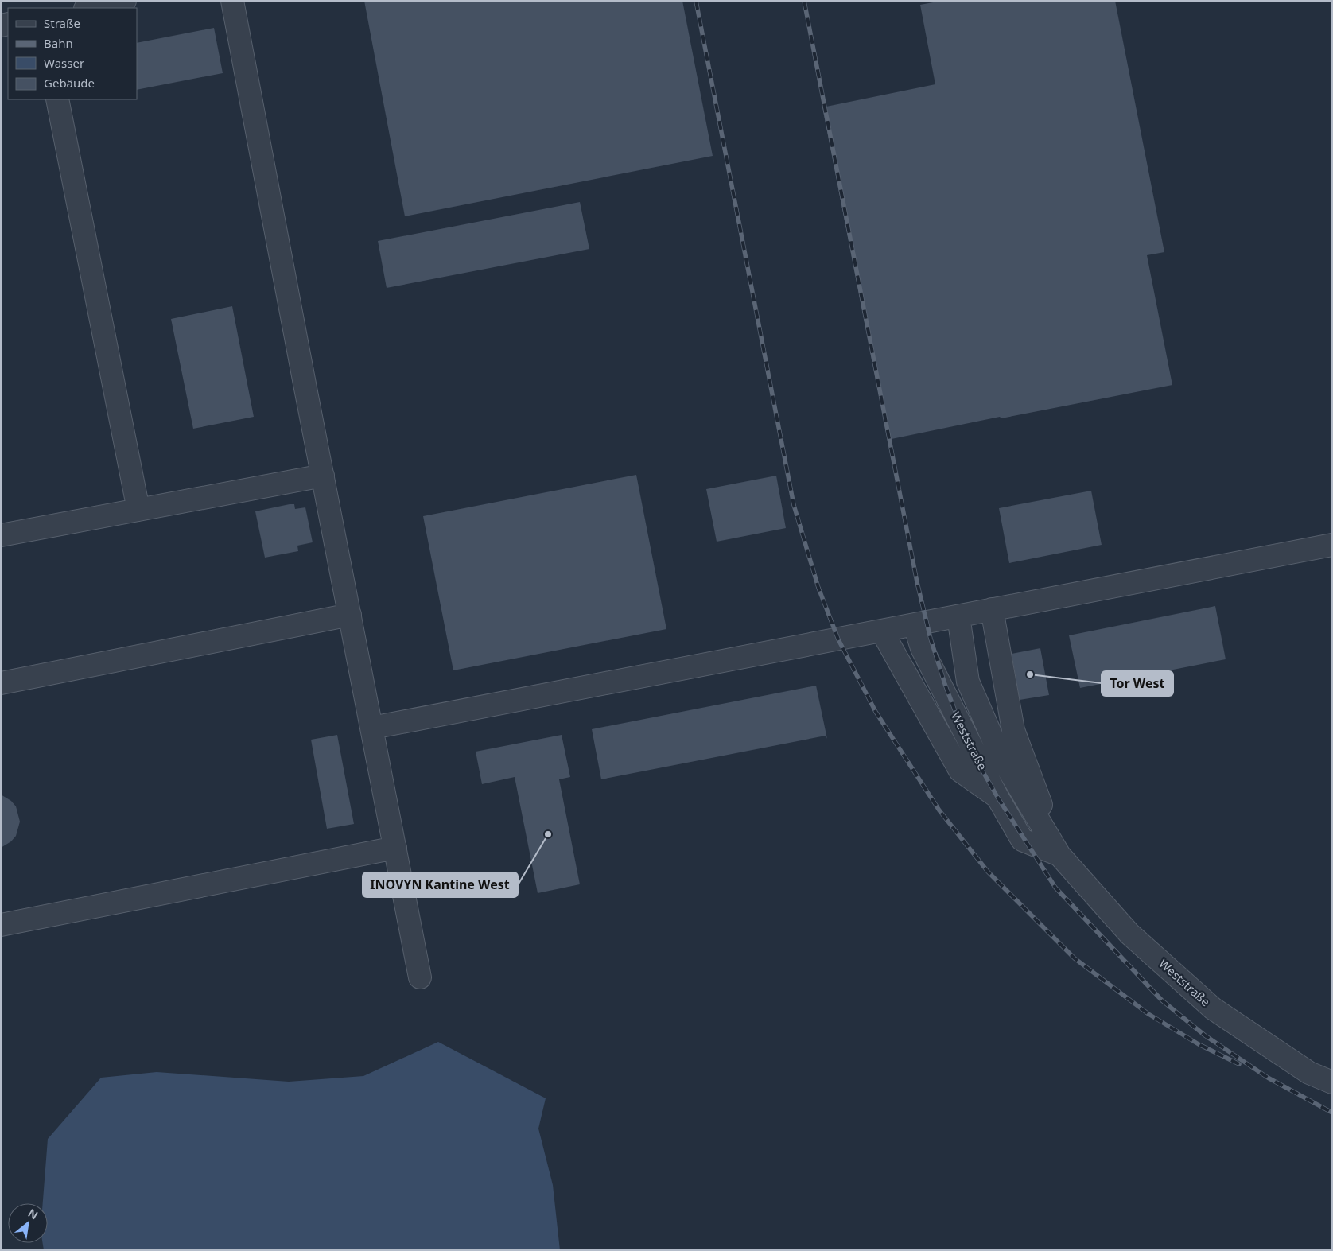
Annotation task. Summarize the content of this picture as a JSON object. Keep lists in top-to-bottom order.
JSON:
{
  "streets": {
    "street": ["Weststraße"]
  },
  "places": ["Tor West", "INOVYN Kantine West"],
  "legend": [
    "Straße",
    "Bahn",
    "Wasser",
    "Gebäude"
  ],
  "north": "top right"
}
